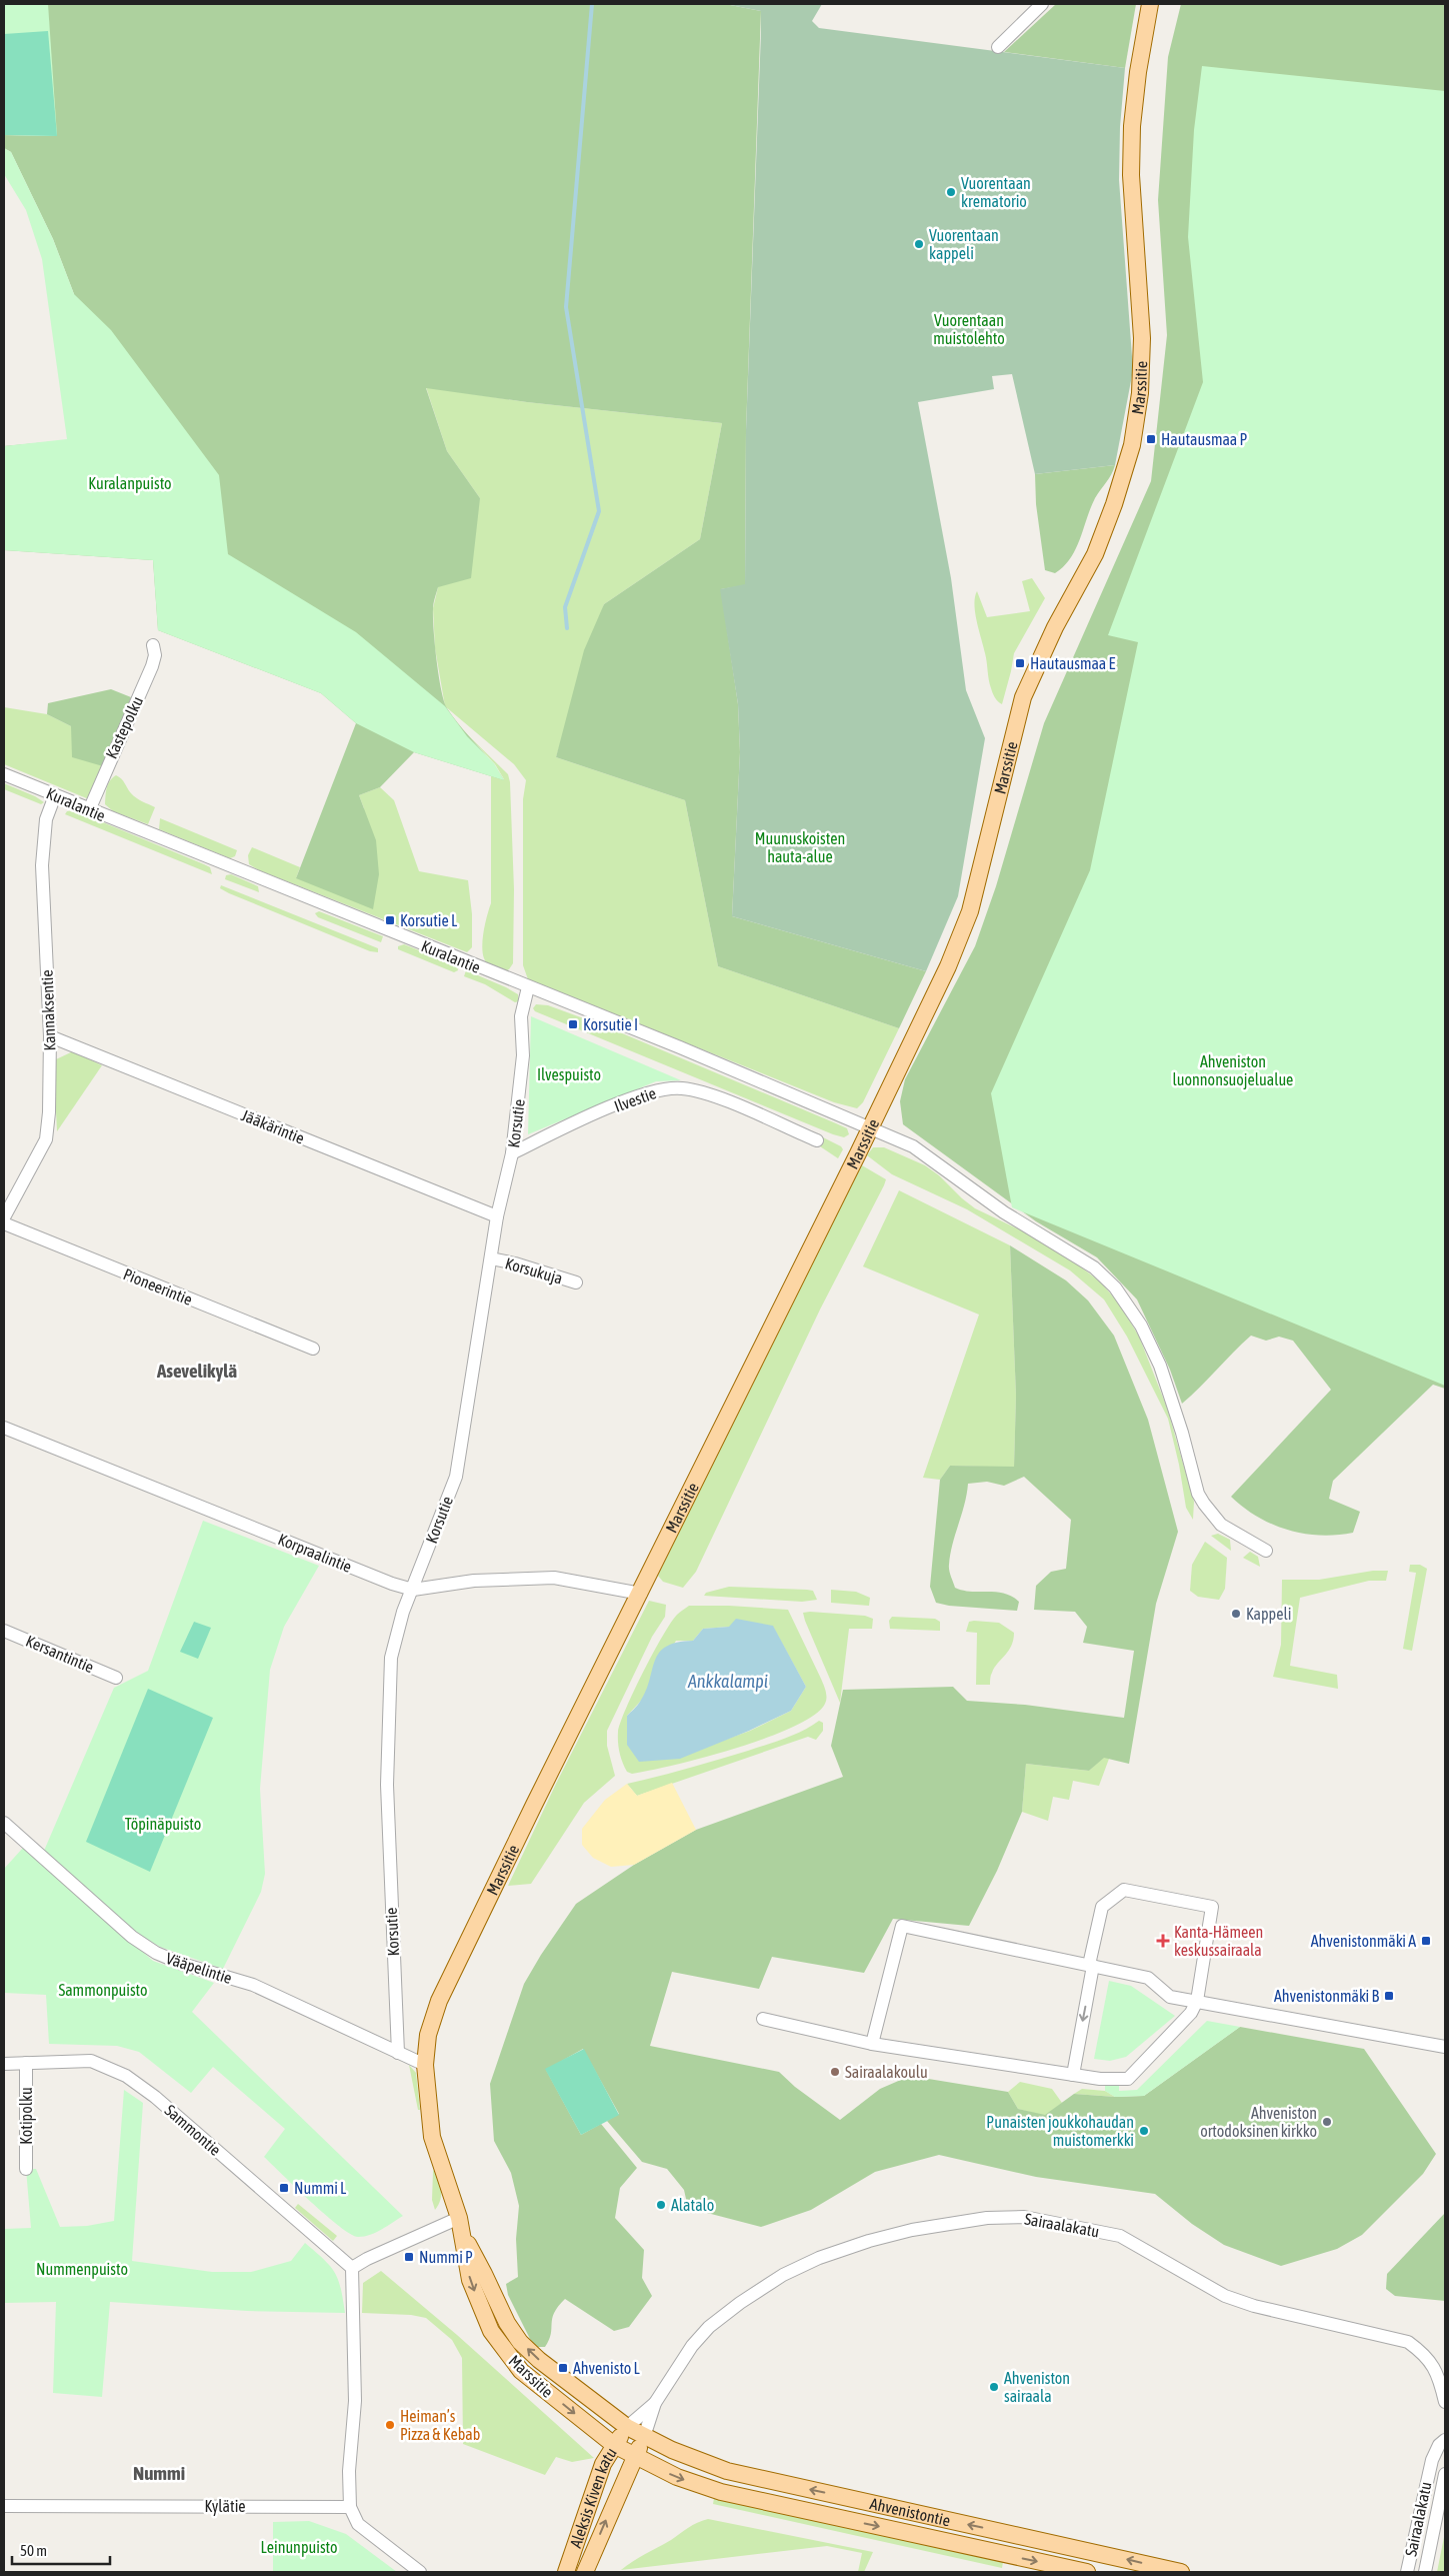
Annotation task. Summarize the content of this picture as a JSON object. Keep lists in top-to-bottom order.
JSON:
{
  "streets": {
    "main road": ["Marssitie", "Aleksis Kiven katu", "Ahvenistontie"],
    "street": [
      "Kastepolku",
      "Kuralantie",
      "Kannaksentie",
      "Ilvestie",
      "Korsutie",
      "Jääkärintie",
      "Korsukuja",
      "Pioneerintie",
      "Korpraalintie",
      "Kersantintie",
      "Vääpelintie",
      "Kotipolku",
      "Sammontie",
      "Sairaalakatu",
      "Kylätie"
    ]
  },
  "crossings": [
    ["Marssitie", "Kuralantie"],
    ["Marssitie", "Korpraalintie"],
    ["Marssitie", "Vääpelintie"],
    ["Marssitie", "Aleksis Kiven katu"],
    ["Marssitie", "Ahvenistontie"],
    ["Kastepolku", "Kuralantie"],
    ["Kuralantie", "Kannaksentie"],
    ["Kuralantie", "Korsutie"],
    ["Kannaksentie", "Jääkärintie"],
    ["Ilvestie", "Korsutie"],
    ["Korsutie", "Jääkärintie"],
    ["Korsutie", "Korsukuja"],
    ["Korsutie", "Korpraalintie"],
    ["Korsutie", "Vääpelintie"],
    ["Kotipolku", "Sammontie"],
    ["Aleksis Kiven katu", "Ahvenistontie"]
  ],
  "districts": ["Asevelikylä", "Nummi"],
  "water": ["Ankkalampi"],
  "parks": [
    "Vuorentaan muistolehto",
    "Kuralanpuisto",
    "Muunuskoisten hauta-alue",
    "Ahveniston luonnonsuojelualue",
    "Ilvespuisto",
    "Töpinäpuisto",
    "Sammonpuisto",
    "Nummenpuisto",
    "Leinunpuisto"
  ],
  "places": {
    "other": [
      "Vuorentaan krematorio",
      "Vuorentaan kappeli",
      "Kappeli",
      "Sairaalakoulu",
      "Ahveniston ortodoksinen kirkko",
      "Punaisten joukkohaudan muistomerkki",
      "Alatalo",
      "Ahveniston sairaala",
      "Heiman’s Pizza & Kebab"
    ],
    "transit": [
      "Hautausmaa P",
      "Hautausmaa E",
      "Korsutie L",
      "Korsutie I",
      "Ahvenistonmäki A",
      "Ahvenistonmäki B",
      "Nummi L",
      "Nummi P",
      "Ahvenisto L"
    ],
    "health": ["Kanta-Hämeen keskussairaala"]
  },
  "scale_bar": "50 m"
}
